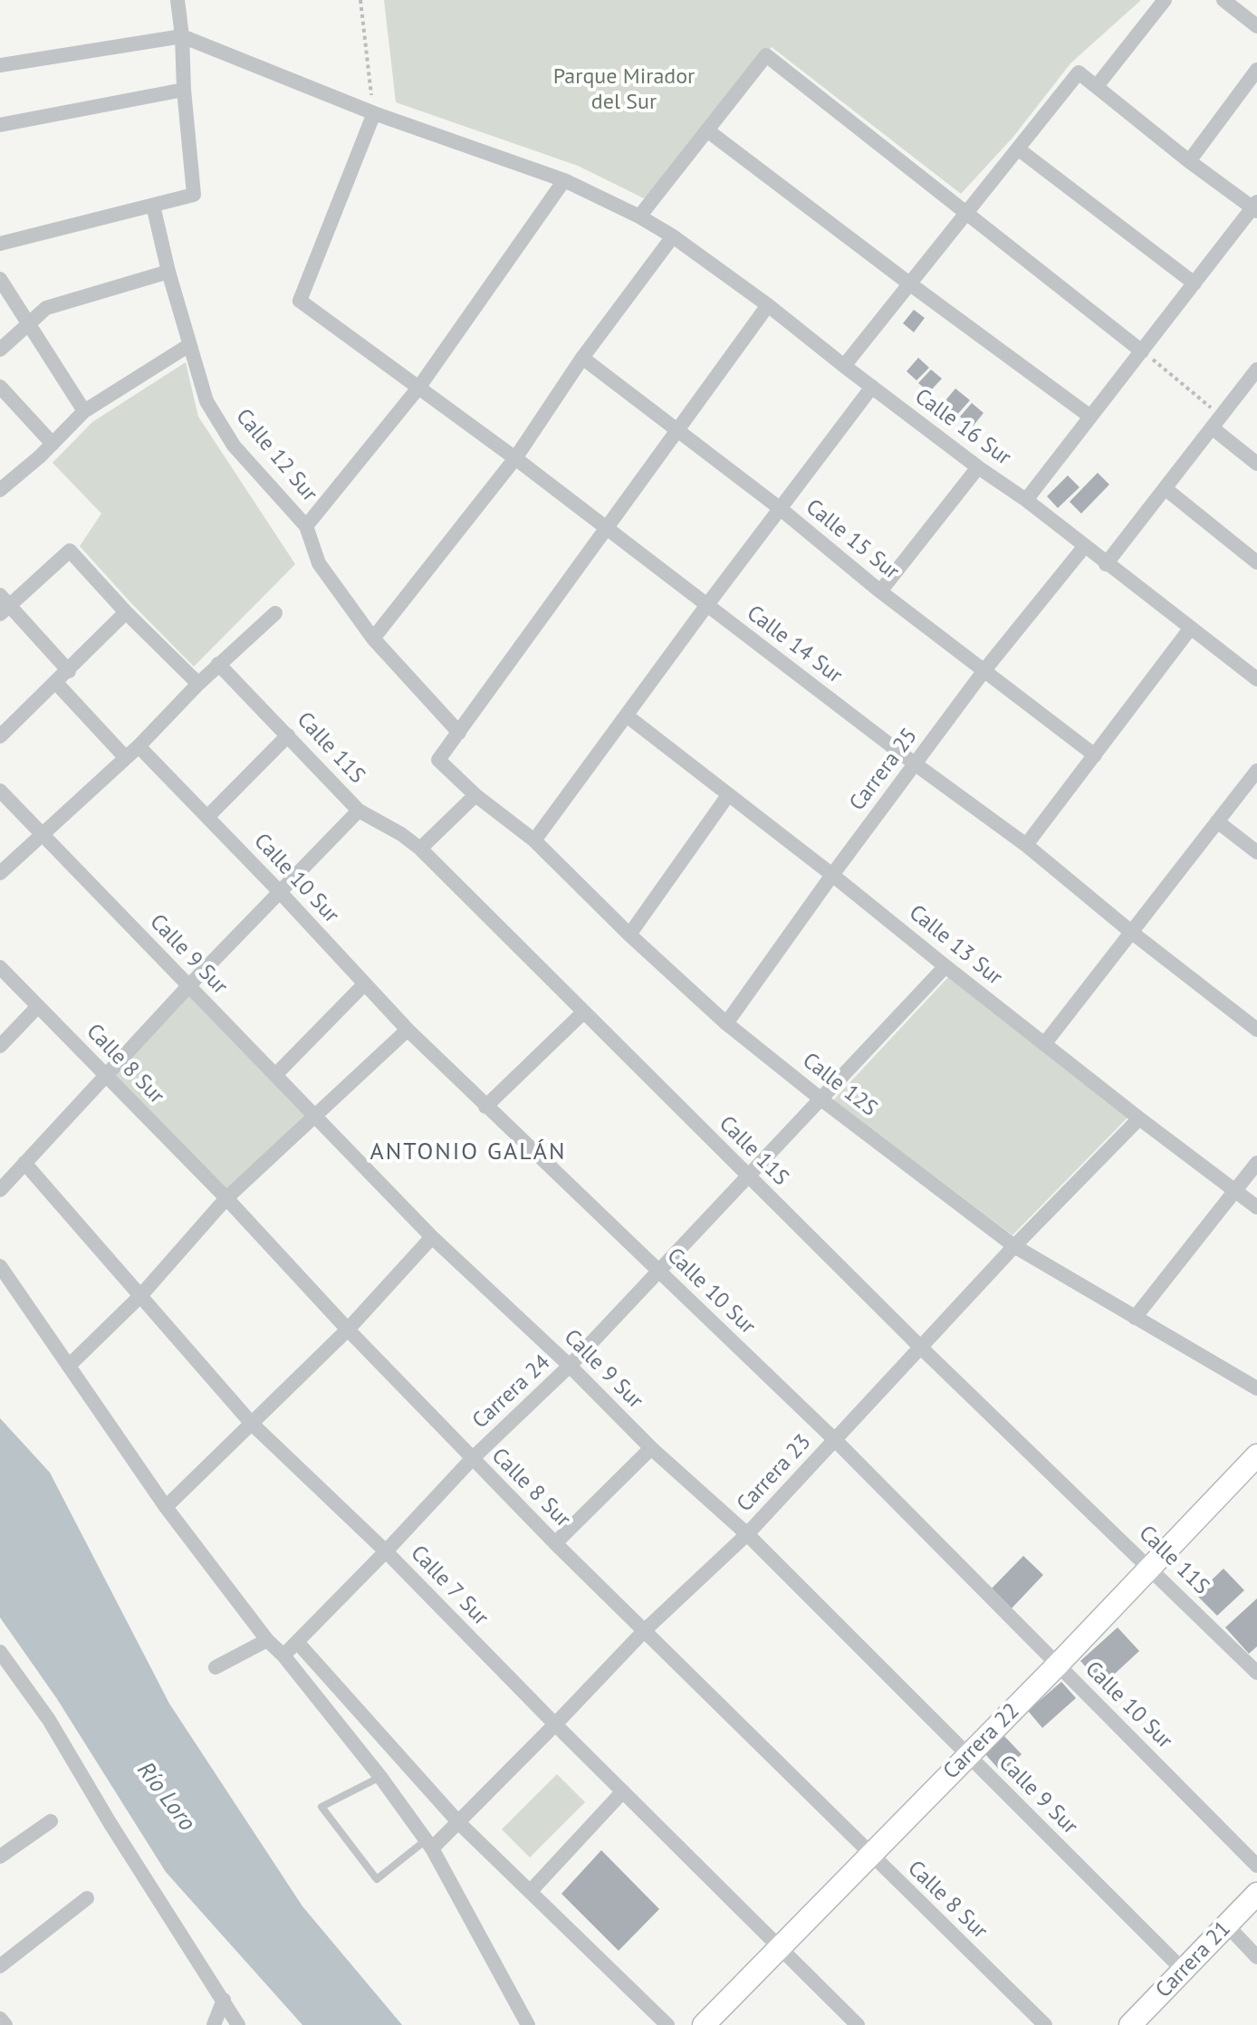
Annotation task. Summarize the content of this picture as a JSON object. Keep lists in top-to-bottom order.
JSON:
{
  "streets": {
    "street": [
      "Calle 16 Sur",
      "Calle 12 Sur",
      "Calle 15 Sur",
      "Calle 14 Sur",
      "Calle 11S",
      "Carrera 25",
      "Calle 10 Sur",
      "Calle 13 Sur",
      "Calle 9 Sur",
      "Calle 8 Sur",
      "Calle 12S",
      "Carrera 24",
      "Carrera 23",
      "Calle 7 Sur",
      "Carrera 22",
      "Carrera 21"
    ]
  },
  "crossings": [
    ["Calle 16 Sur", "Calle 14 Sur"],
    ["Calle 16 Sur", "Carrera 25"],
    ["Calle 12 Sur", "Calle 12S"],
    ["Calle 15 Sur", "Carrera 25"],
    ["Calle 14 Sur", "Carrera 25"],
    ["Calle 11S", "Carrera 24"],
    ["Calle 11S", "Carrera 23"],
    ["Calle 11S", "Carrera 22"],
    ["Carrera 25", "Calle 13 Sur"],
    ["Carrera 25", "Calle 12S"],
    ["Calle 10 Sur", "Carrera 24"],
    ["Calle 10 Sur", "Carrera 23"],
    ["Calle 10 Sur", "Carrera 22"],
    ["Calle 13 Sur", "Carrera 24"],
    ["Calle 13 Sur", "Carrera 23"],
    ["Calle 9 Sur", "Carrera 24"],
    ["Calle 9 Sur", "Carrera 23"],
    ["Calle 9 Sur", "Carrera 22"],
    ["Calle 9 Sur", "Carrera 21"],
    ["Calle 8 Sur", "Carrera 24"],
    ["Calle 8 Sur", "Carrera 23"],
    ["Calle 8 Sur", "Carrera 22"],
    ["Calle 12S", "Carrera 24"],
    ["Calle 12S", "Carrera 23"],
    ["Carrera 24", "Calle 7 Sur"],
    ["Carrera 23", "Calle 7 Sur"],
    ["Calle 7 Sur", "Carrera 22"]
  ],
  "districts": ["ANTONIO GALÁN"],
  "water": ["Río Loro"],
  "parks": ["Parque Mirador del Sur"]
}
